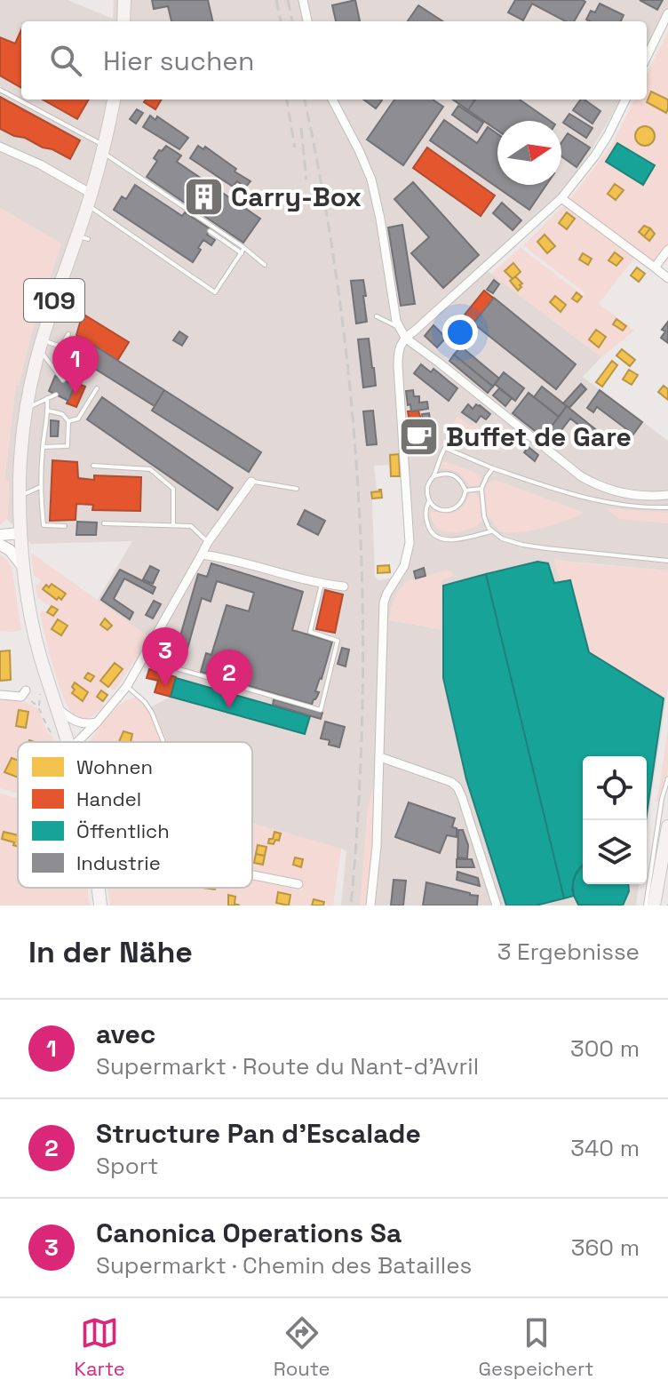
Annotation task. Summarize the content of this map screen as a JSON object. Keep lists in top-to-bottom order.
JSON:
{
  "streets": {
    "main road": ["109"]
  },
  "places": {
    "building": ["Carry-Box"],
    "cafe": ["Buffet de Gare"]
  },
  "legend": [
    "Wohnen",
    "Handel",
    "Öffentlich",
    "Industrie"
  ],
  "north": "right",
  "page": {
    "search": "Hier suchen",
    "pins": ["1", "3", "2"],
    "heading": ["In der Nähe", "3 Ergebnisse"],
    "list": [
      {
        "mark": "1",
        "name": "avec",
        "note": "Supermarkt · Route du Nant-d'Avril",
        "value": "300 m"
      },
      {
        "mark": "2",
        "name": "Structure Pan d'Escalade",
        "note": "Sport",
        "value": "340 m"
      },
      {
        "mark": "3",
        "name": "Canonica Operations Sa",
        "note": "Supermarkt · Chemin des Batailles",
        "value": "360 m"
      }
    ],
    "nav": ["Karte", "Route", "Gespeichert"]
  }
}
